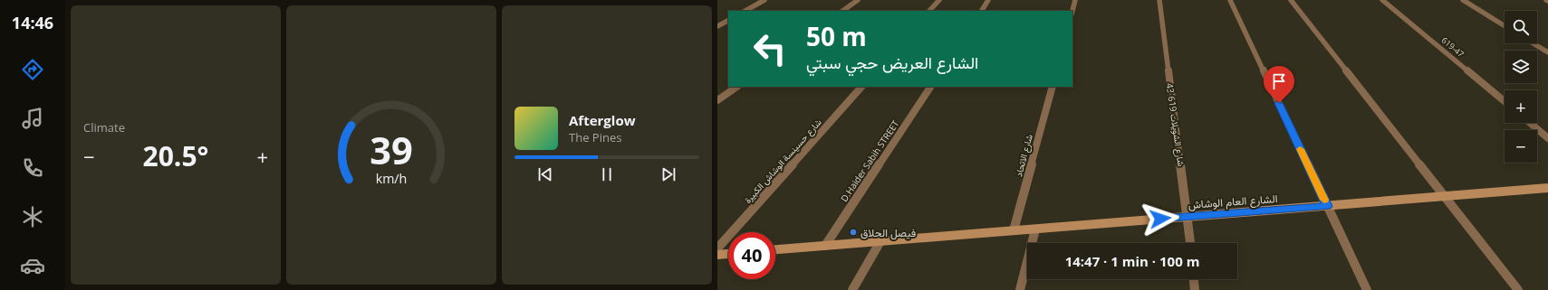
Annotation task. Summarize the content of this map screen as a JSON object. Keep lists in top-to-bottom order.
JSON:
{
  "streets": {
    "street": [
      "619-47",
      "شارع الشويلات 619-43",
      "شارع الاتحاد",
      "شارع حسينسة الوشاش الكبيرة",
      "D.Haider Sabih STREET",
      "الشارع العام الوشاش"
    ]
  },
  "crossings": [
    ["شارع الشويلات 619-43", "الشارع العام الوشاش"],
    ["شارع الاتحاد", "الشارع العام الوشاش"],
    ["D.Haider Sabih STREET", "الشارع العام الوشاش"]
  ],
  "places": ["فيصل الحلاق"],
  "page": {
    "tabs": "14:46",
    "tile": "Climate",
    "map_buttons": ["+", "−"],
    "turn": ["50 m", "الشارع العريض حجي سبتي"],
    "song": ["Afterglow", "The Pines"],
    "heat": ["−", "20.5°", "+"],
    "limit": "40",
    "trip": "14:47 · 1 min · 100 m",
    "gauge": ["39", "km/h"]
  }
}
